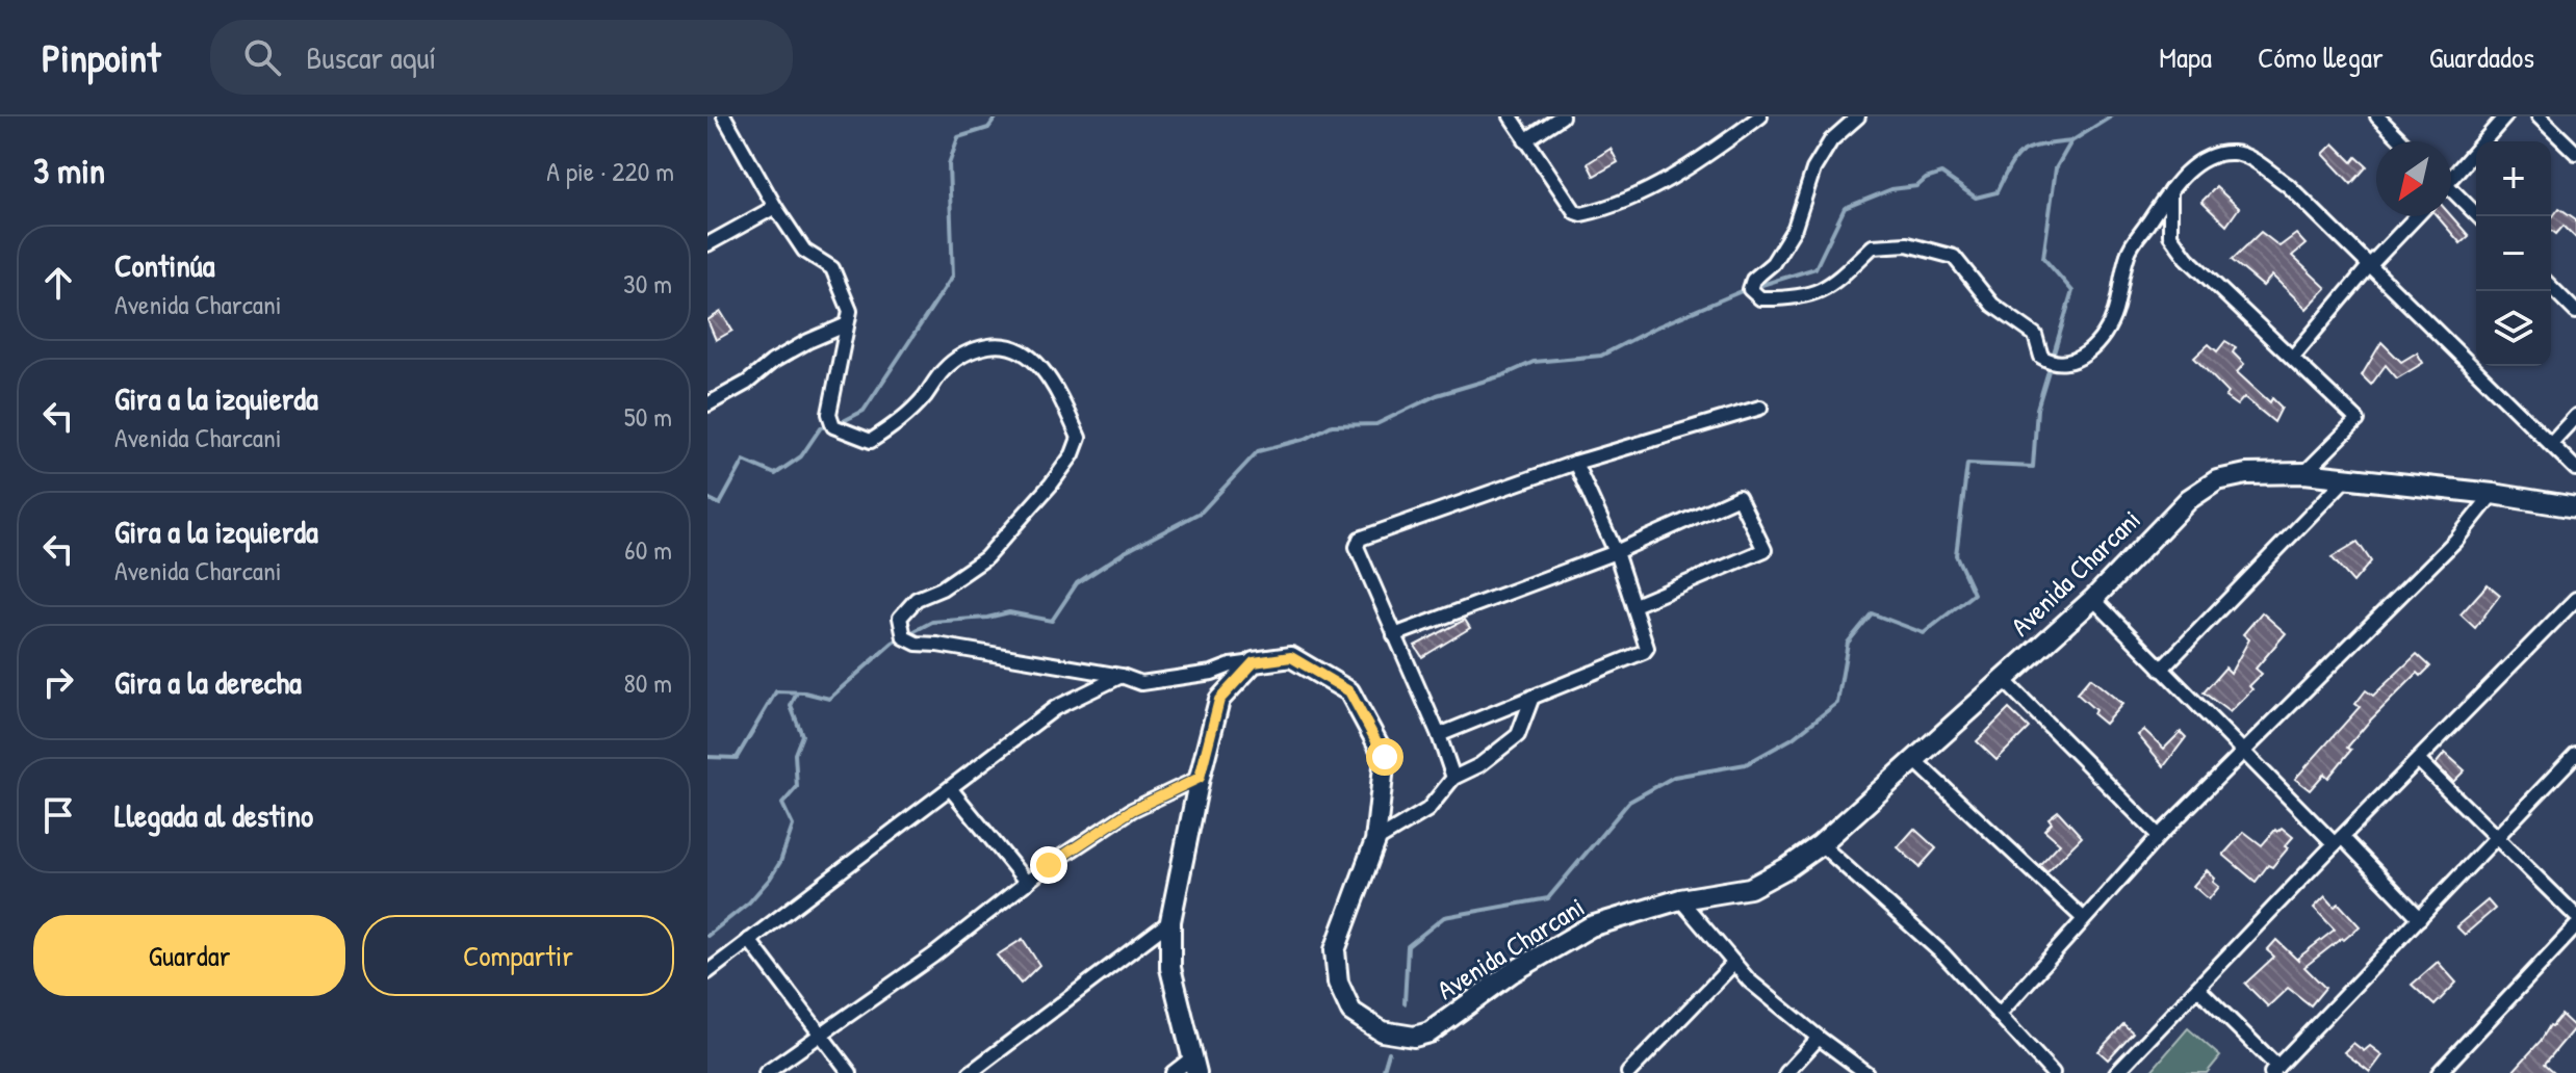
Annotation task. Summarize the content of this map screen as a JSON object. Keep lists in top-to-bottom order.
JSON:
{
  "streets": {
    "main road": ["Avenida Charcani"]
  },
  "north": "bottom left",
  "page": {
    "header": "Pinpoint",
    "search": "Buscar aquí",
    "nav": ["Mapa", "Cómo llegar", "Guardados"],
    "heading": ["3 min", "A pie · 220 m"],
    "map_buttons": ["+", "−"],
    "list": [
      ["Continúa", "Avenida Charcani", "30 m"],
      ["Gira a la izquierda", "Avenida Charcani", "50 m"],
      ["Gira a la izquierda", "Avenida Charcani", "60 m"],
      ["Gira a la derecha", "80 m"],
      "Llegada al destino"
    ],
    "buttons": ["Guardar", "Compartir"]
  }
}
